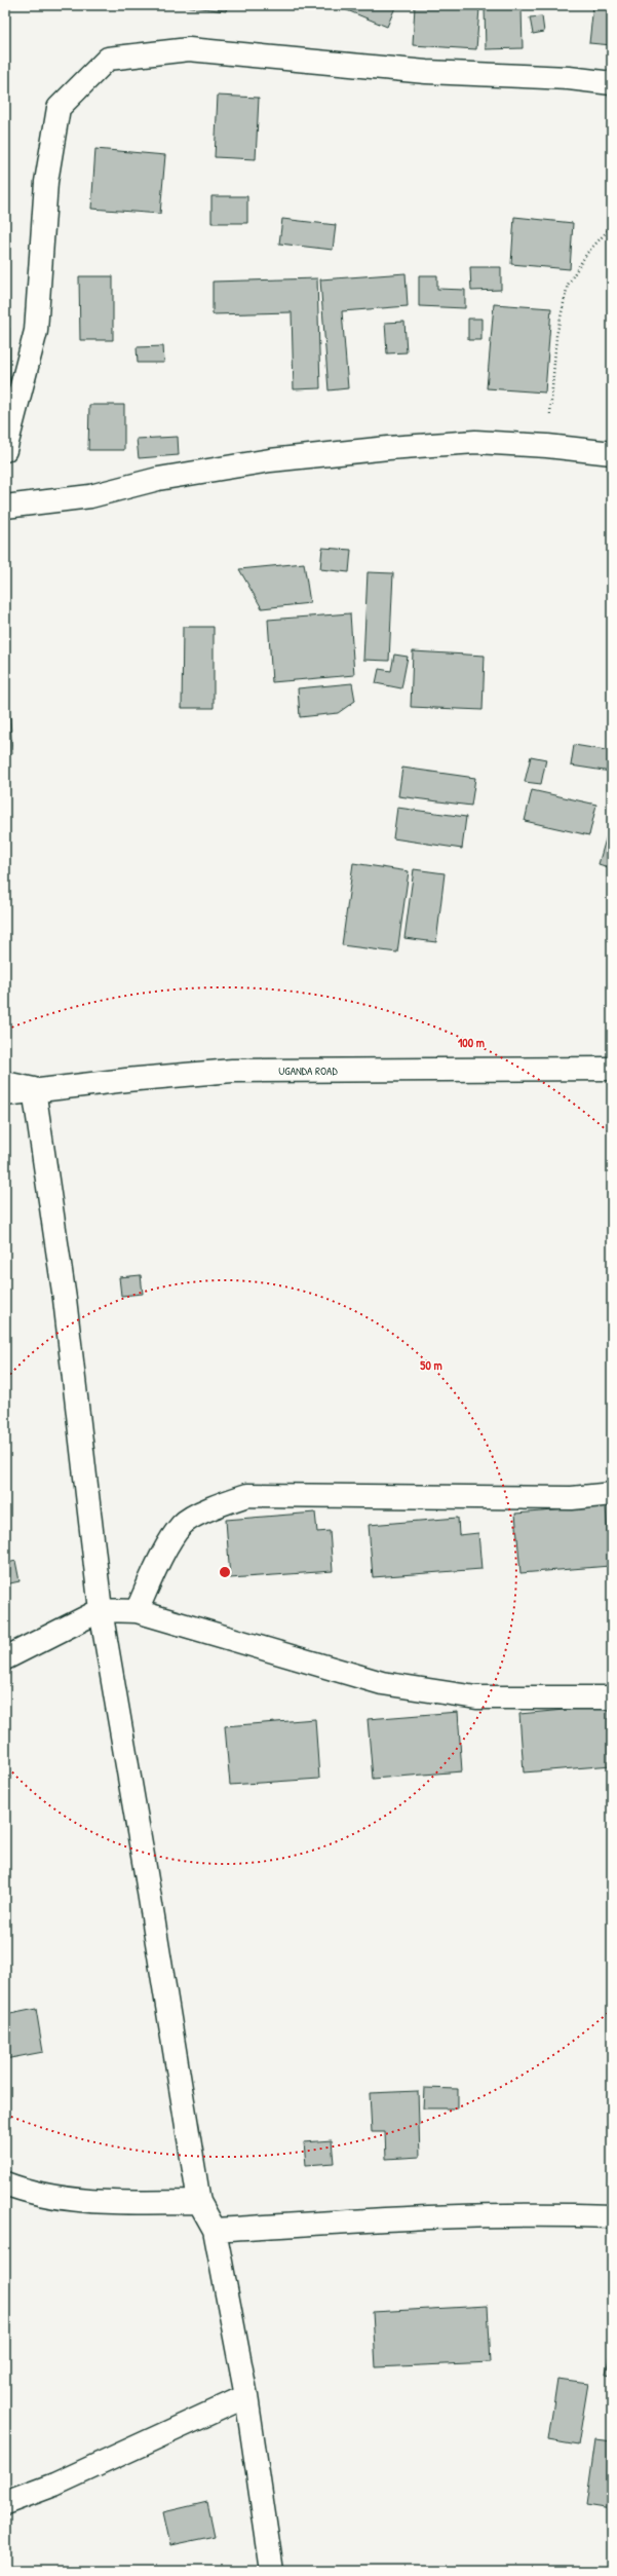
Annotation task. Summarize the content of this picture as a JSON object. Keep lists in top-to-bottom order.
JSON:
{
  "streets": {
    "street": ["UGANDA ROAD"]
  },
  "rings": ["100 m", "50 m"]
}
